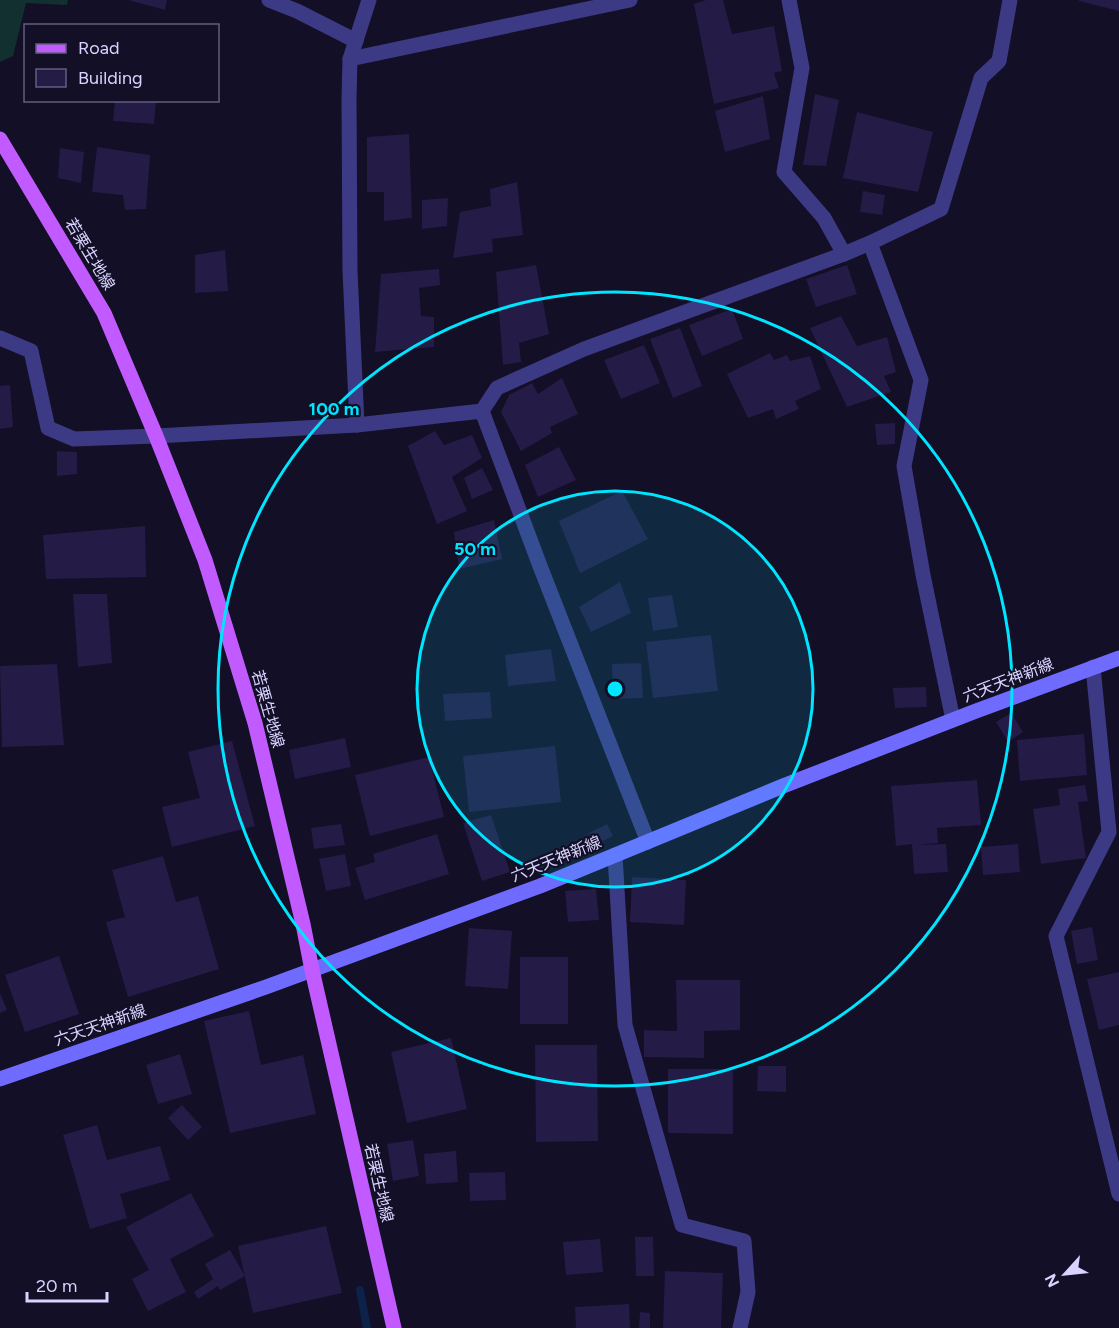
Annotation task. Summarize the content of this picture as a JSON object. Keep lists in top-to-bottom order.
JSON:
{
  "streets": {
    "main road": ["若栗生地線", "六天天神新線"]
  },
  "crossings": [
    ["若栗生地線", "六天天神新線"]
  ],
  "legend": ["Road", "Building"],
  "scale_bar": "20 m",
  "north": "bottom left",
  "rings": ["100 m", "50 m"]
}
